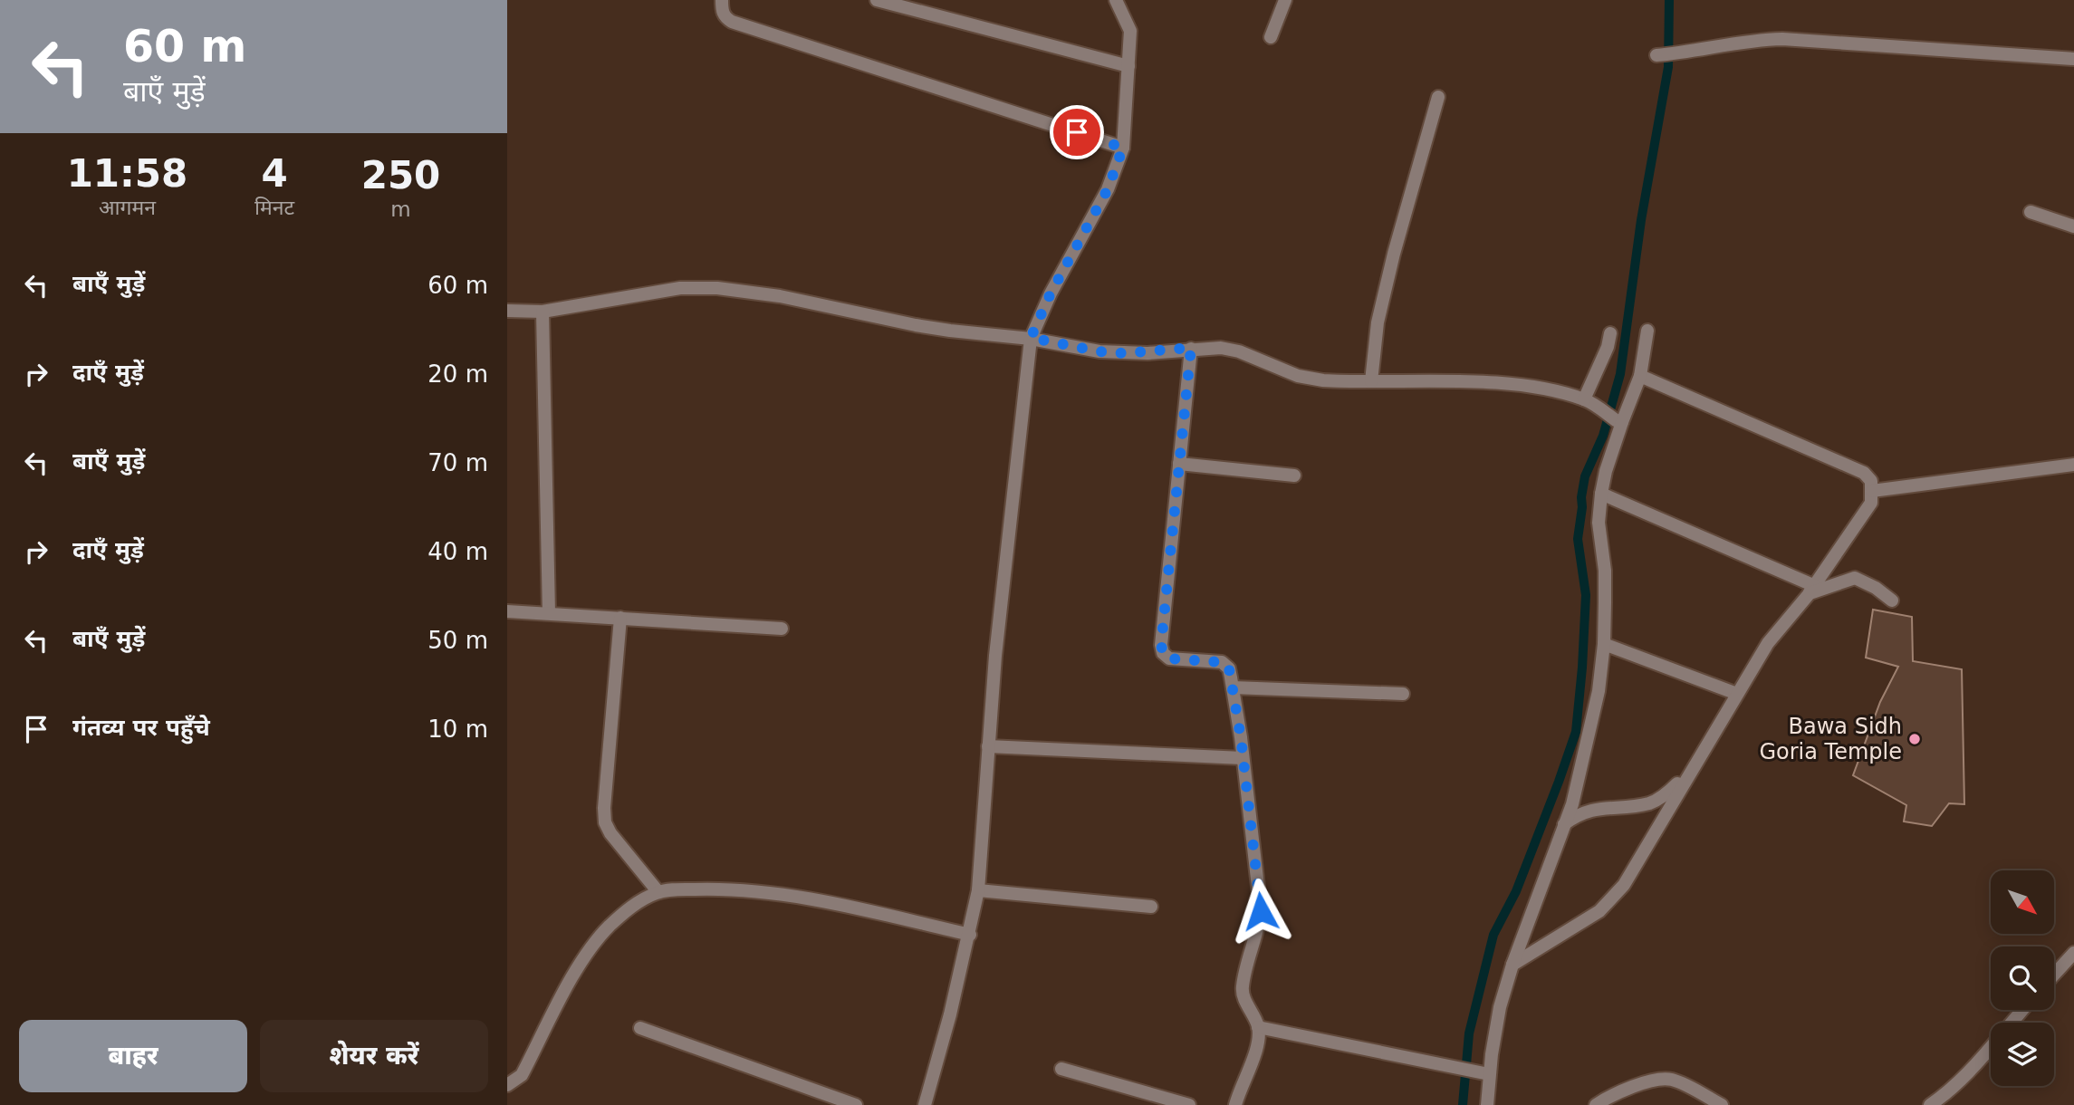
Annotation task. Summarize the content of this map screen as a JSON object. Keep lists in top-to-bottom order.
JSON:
{
  "places": ["Bawa Sidh Goria Temple"],
  "north": "bottom right",
  "page": {
    "turn": ["60 m", "बाएँ मुड़ें"],
    "eta": [
      "11:58",
      "आगमन",
      "4",
      "मिनट",
      "250",
      "m"
    ],
    "list": [
      {
        "name": "बाएँ मुड़ें",
        "value": "60 m"
      },
      {
        "name": "दाएँ मुड़ें",
        "value": "20 m"
      },
      {
        "name": "बाएँ मुड़ें",
        "value": "70 m"
      },
      {
        "name": "दाएँ मुड़ें",
        "value": "40 m"
      },
      {
        "name": "बाएँ मुड़ें",
        "value": "50 m"
      },
      {
        "name": "गंतव्य पर पहुँचे",
        "value": "10 m"
      }
    ],
    "buttons": ["बाहर", "शेयर करें"]
  }
}
